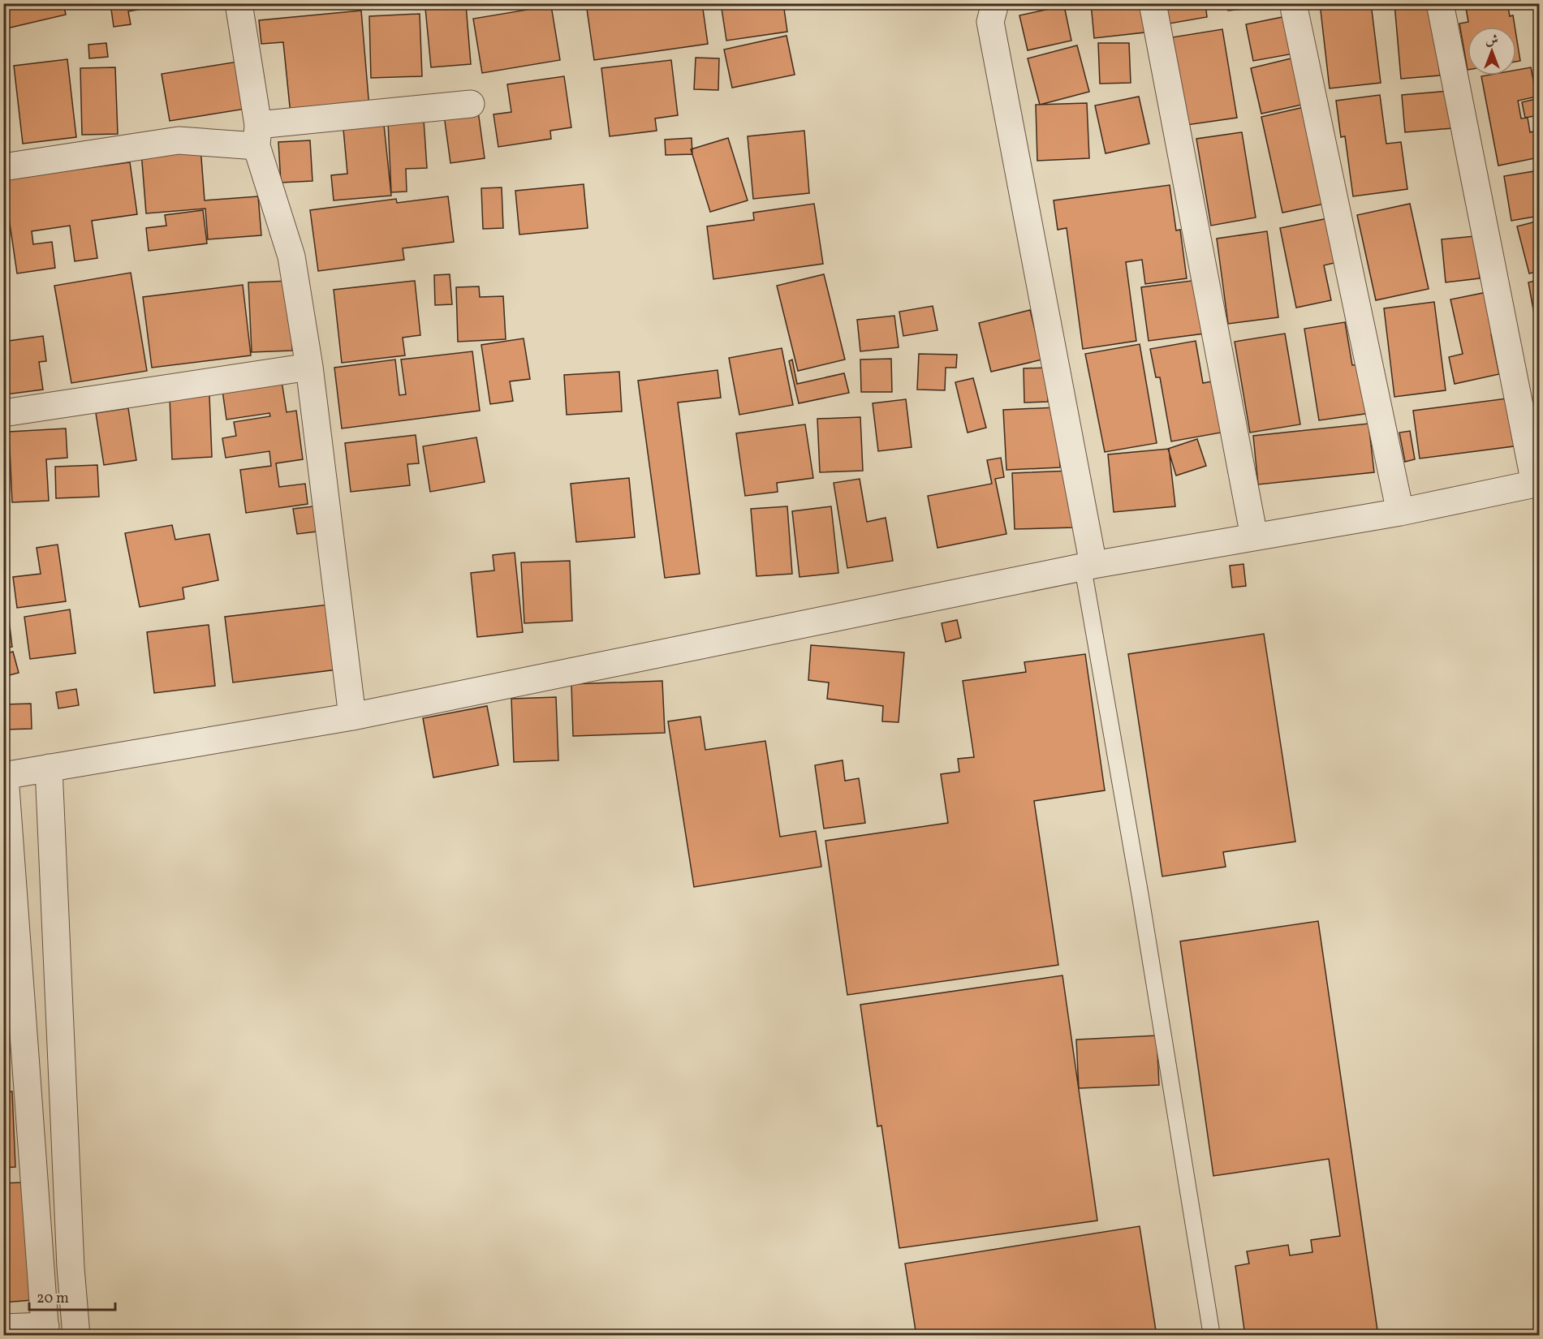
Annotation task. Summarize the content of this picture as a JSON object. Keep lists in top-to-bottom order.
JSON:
{
  "scale_bar": "20 m",
  "north": "top"
}
